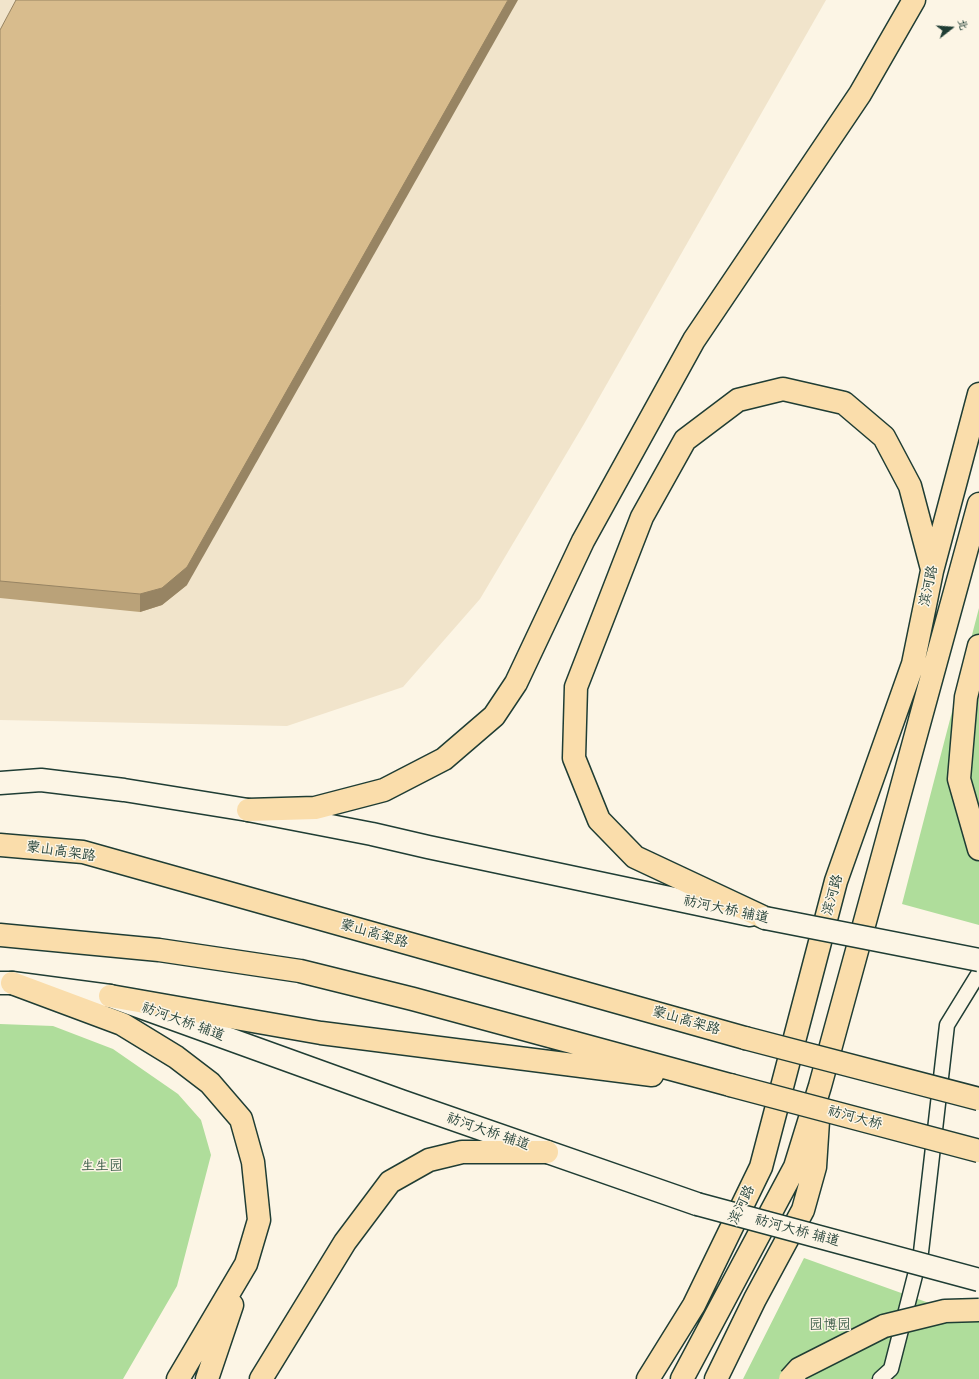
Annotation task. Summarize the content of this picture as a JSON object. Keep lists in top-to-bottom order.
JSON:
{
  "streets": {
    "main road": [
      "滨河路",
      "蒙山高架路",
      "祊河大桥 辅道",
      "祊河大桥"
    ]
  },
  "parks": ["生生园", "园博园"],
  "north": "right"
}
